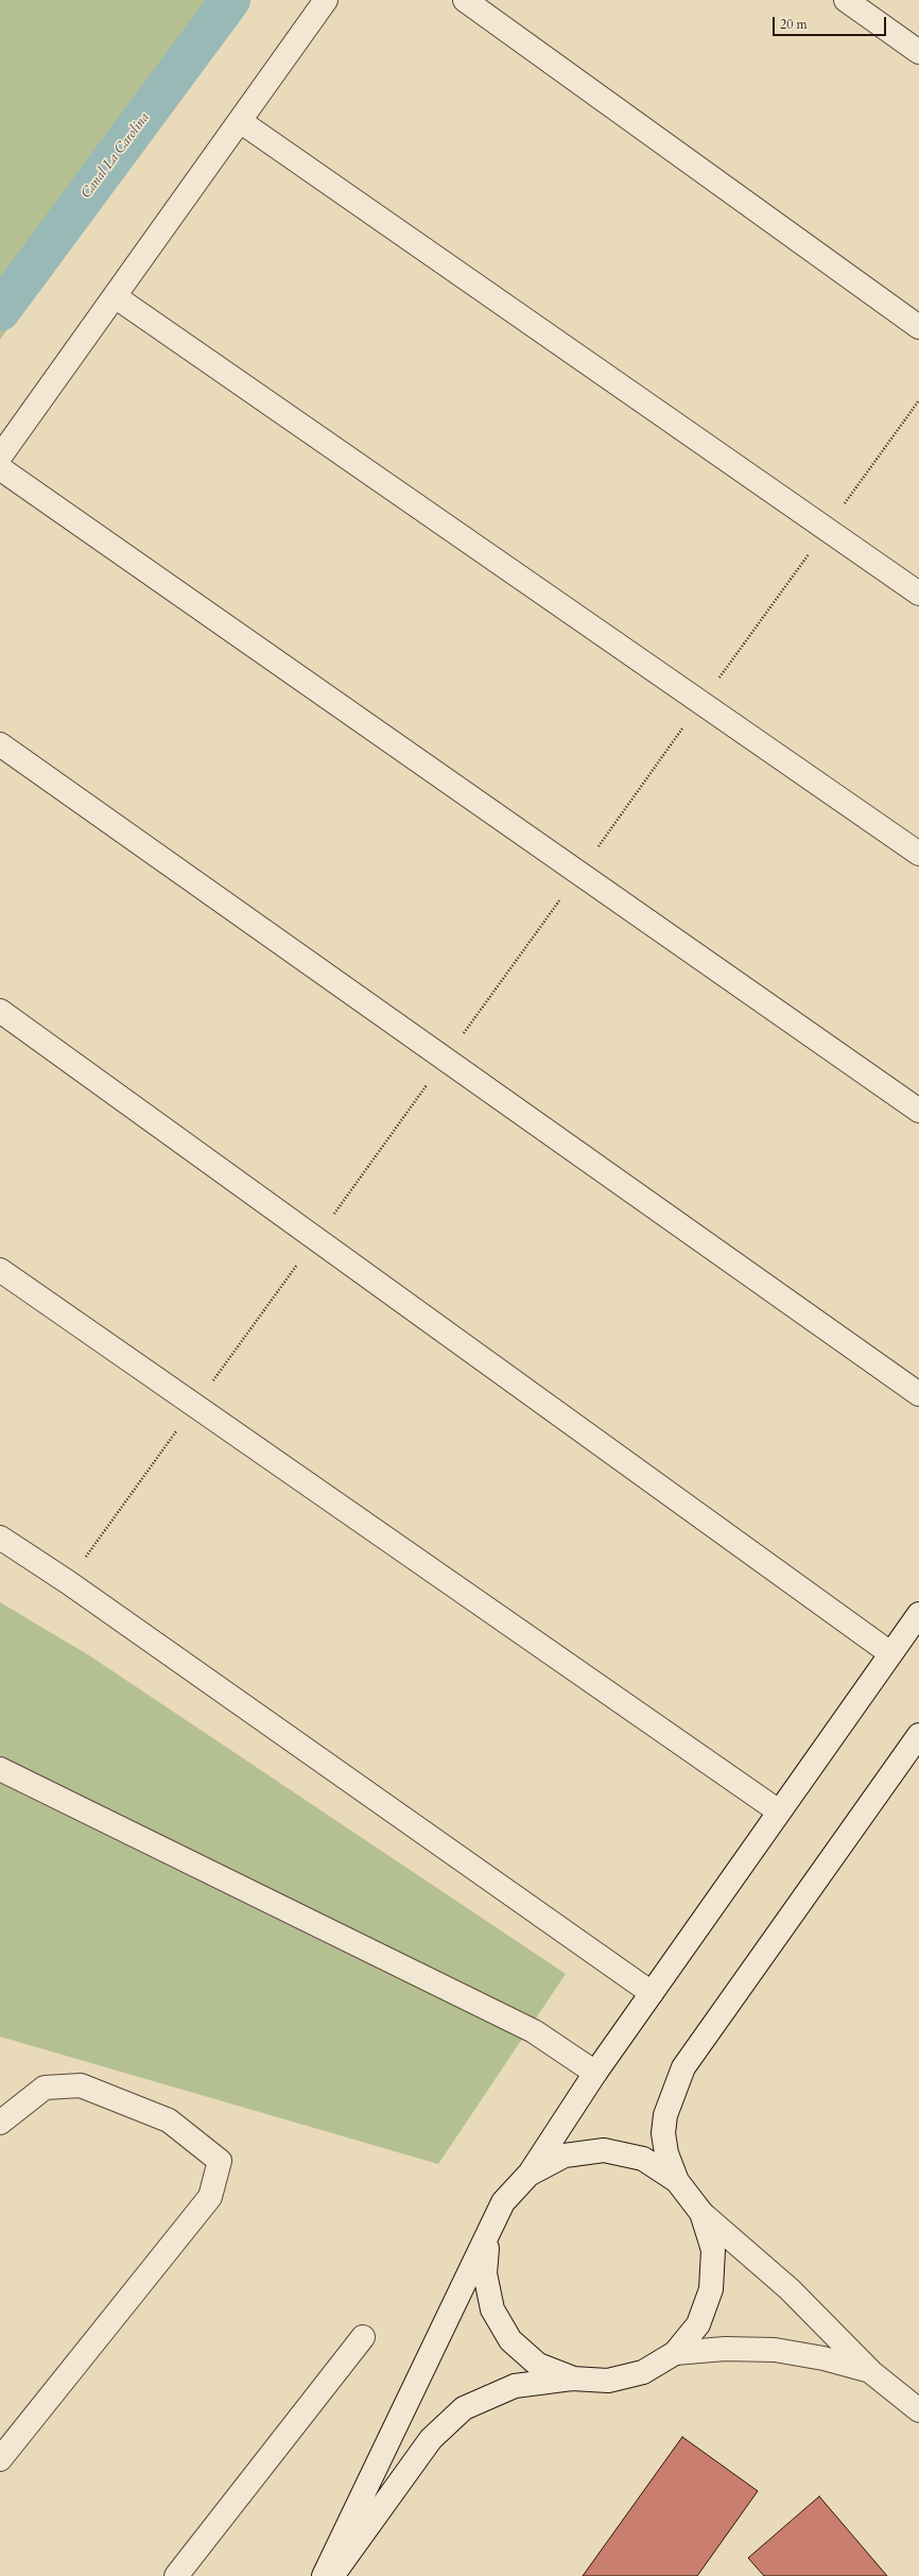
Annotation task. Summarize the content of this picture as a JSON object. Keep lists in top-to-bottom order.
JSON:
{
  "water": ["Canal La Carolina"],
  "scale_bar": "20 m"
}
